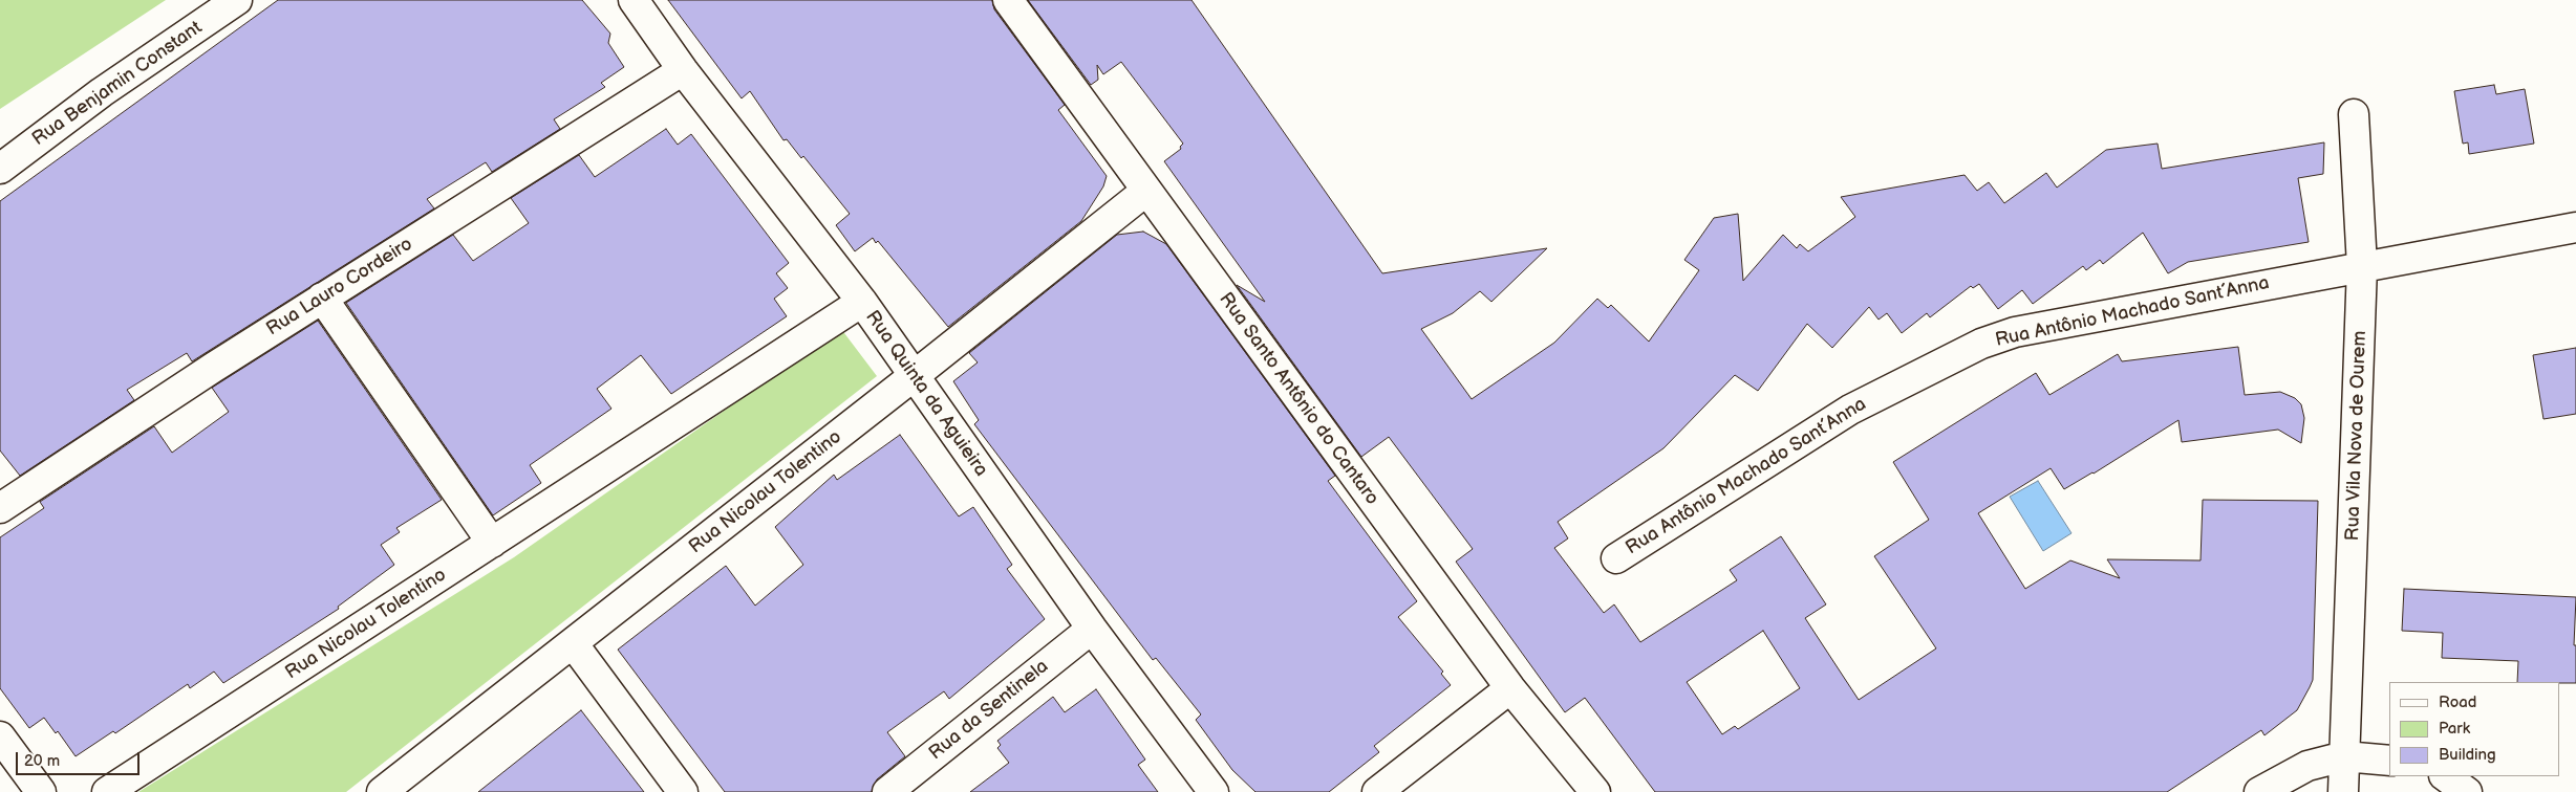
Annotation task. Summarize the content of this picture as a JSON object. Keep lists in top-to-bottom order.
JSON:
{
  "streets": {
    "street": [
      "Rua Benjamin Constant",
      "Rua Lauro Cordeiro",
      "Rua Antônio Machado Sant´Anna",
      "Rua Quinta da Aguieira",
      "Rua Santo Antônio do Cantaro",
      "Rua Vila Nova de Ourem",
      "Rua Nicolau Tolentino",
      "Rua da Sentinela"
    ]
  },
  "crossings": [
    ["Rua Lauro Cordeiro", "Rua Quinta da Aguieira"],
    ["Rua Antônio Machado Sant´Anna", "Rua Vila Nova de Ourem"],
    ["Rua Quinta da Aguieira", "Rua Nicolau Tolentino"],
    ["Rua Quinta da Aguieira", "Rua da Sentinela"],
    ["Rua Santo Antônio do Cantaro", "Rua Nicolau Tolentino"]
  ],
  "legend": ["Road", "Park", "Building"],
  "scale_bar": "20 m"
}
